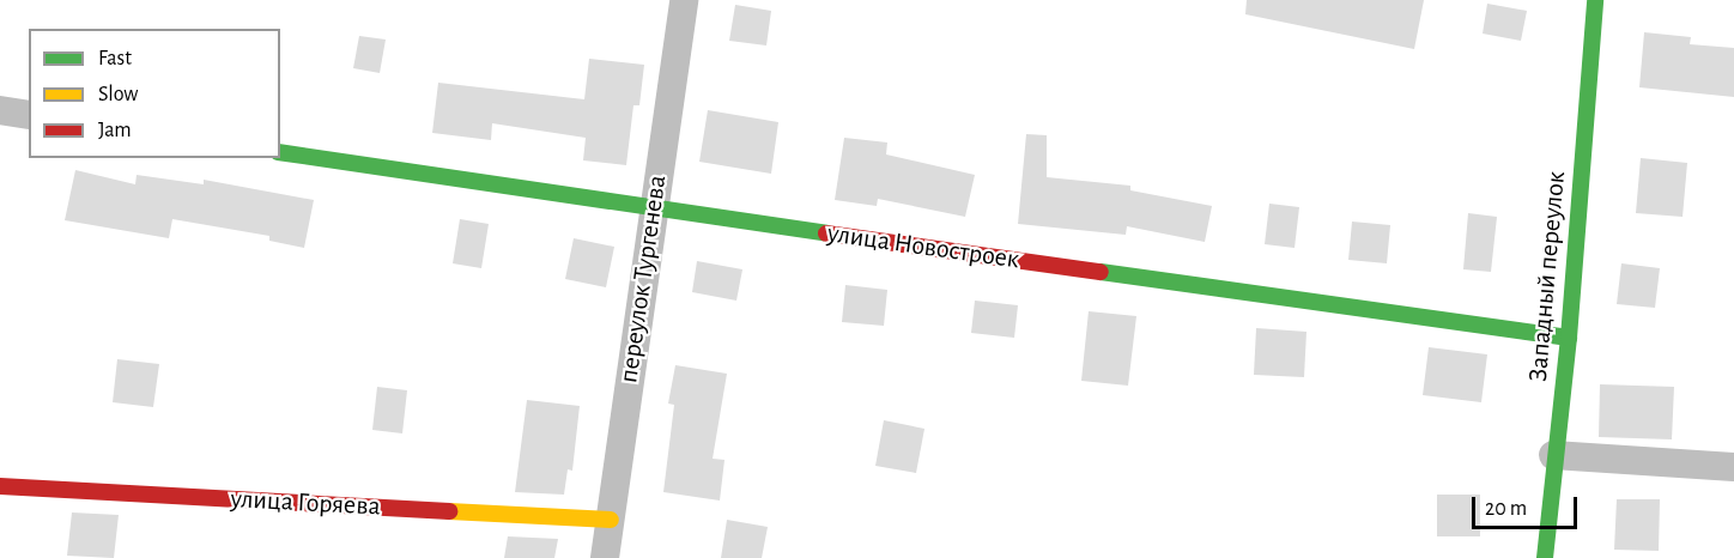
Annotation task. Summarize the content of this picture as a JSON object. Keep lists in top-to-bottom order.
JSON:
{
  "streets": {
    "street": [
      "улица Новостроек",
      "Западный переулок",
      "переулок Тургенева",
      "улица Горяева"
    ]
  },
  "crossings": [
    ["улица Новостроек", "Западный переулок"],
    ["улица Новостроек", "переулок Тургенева"],
    ["переулок Тургенева", "улица Горяева"]
  ],
  "legend": ["Fast", "Slow", "Jam"],
  "scale_bar": "20 m"
}
